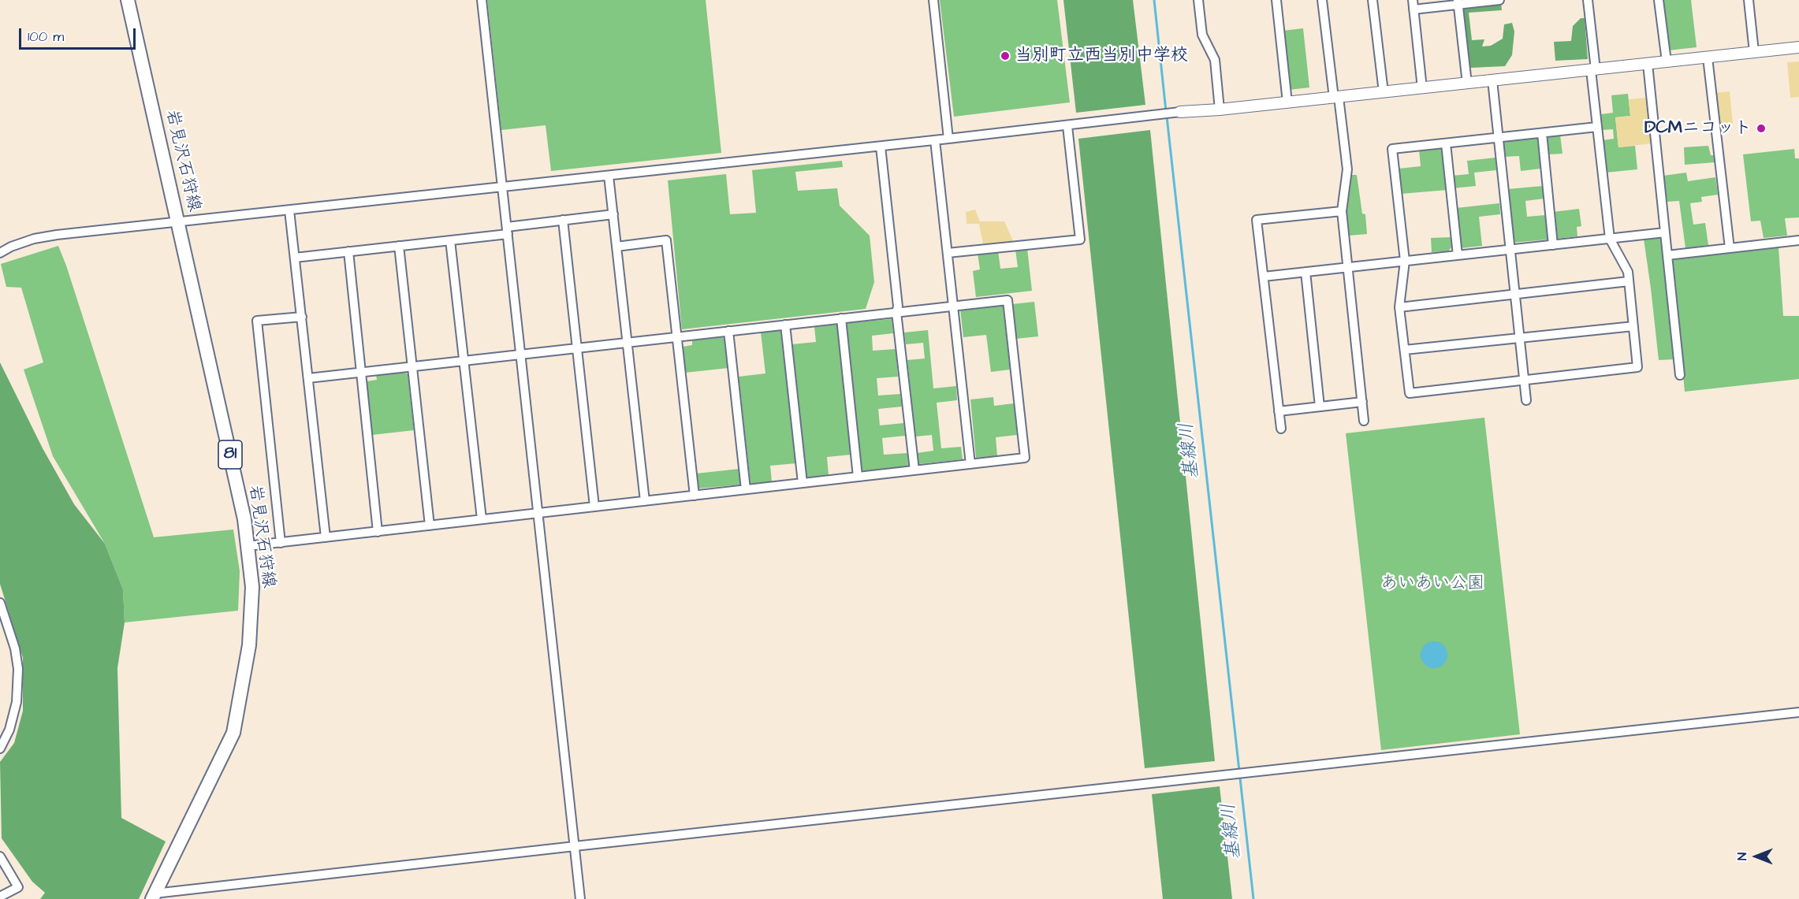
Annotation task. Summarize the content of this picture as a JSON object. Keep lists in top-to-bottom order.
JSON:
{
  "streets": {
    "main road": ["岩見沢石狩線", "81"]
  },
  "water": ["基線川"],
  "parks": ["あいあい公園"],
  "places": ["当別町立西当別中学校", "DCMニコット"],
  "scale_bar": "100 m",
  "north": "left"
}
